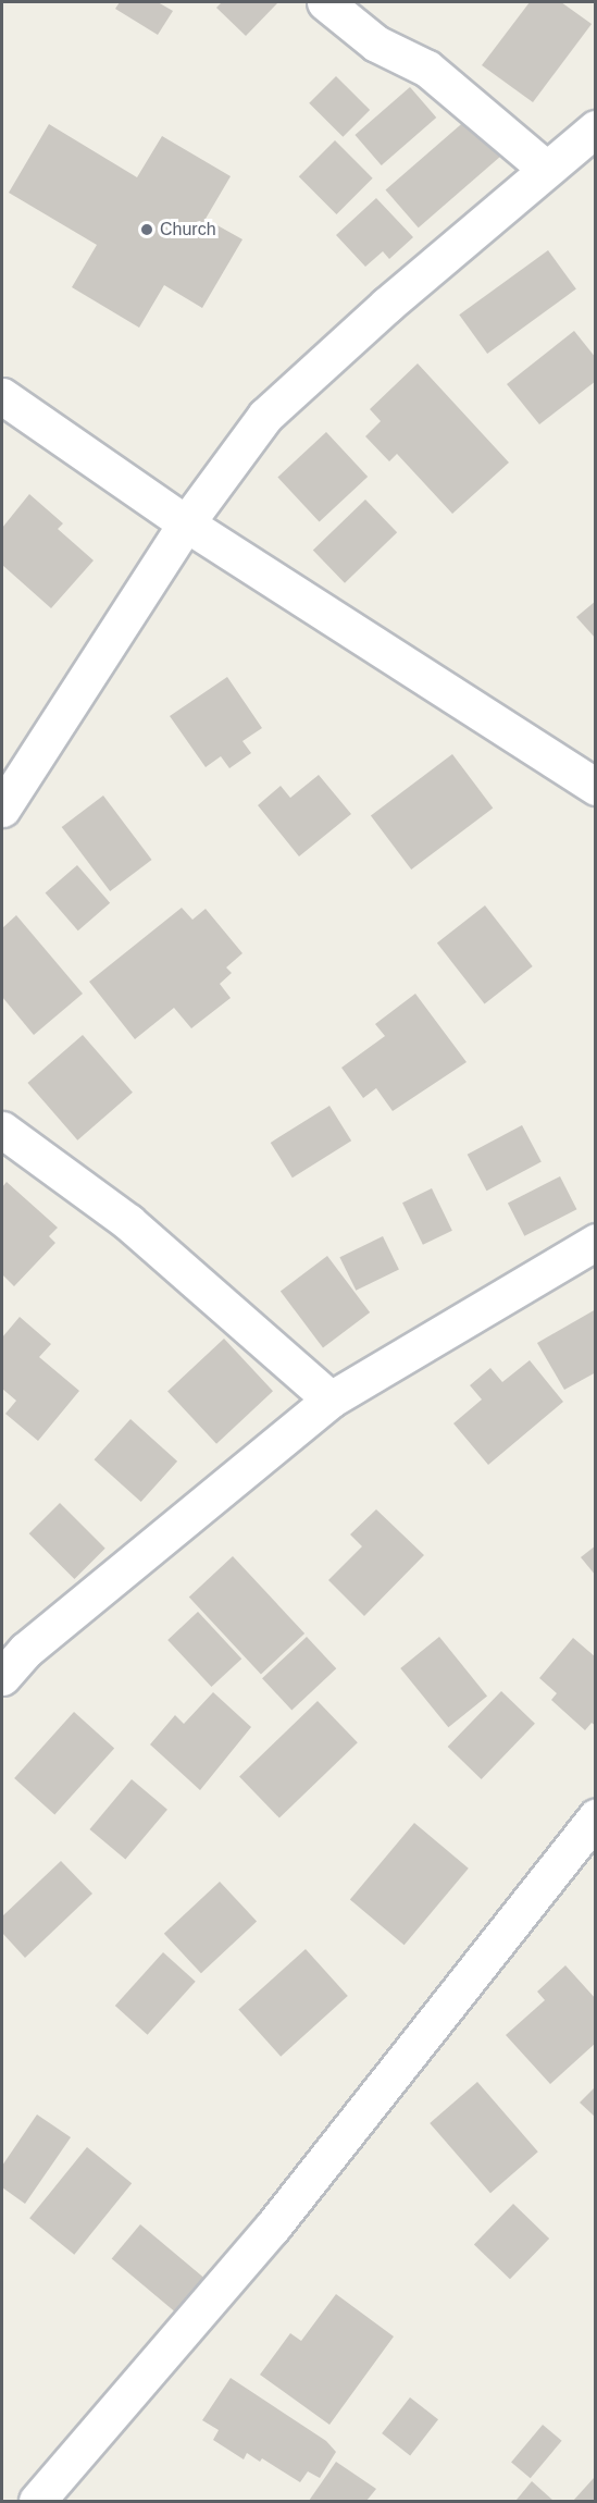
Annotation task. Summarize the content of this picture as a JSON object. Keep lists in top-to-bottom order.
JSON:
{
  "places": ["Church"]
}
